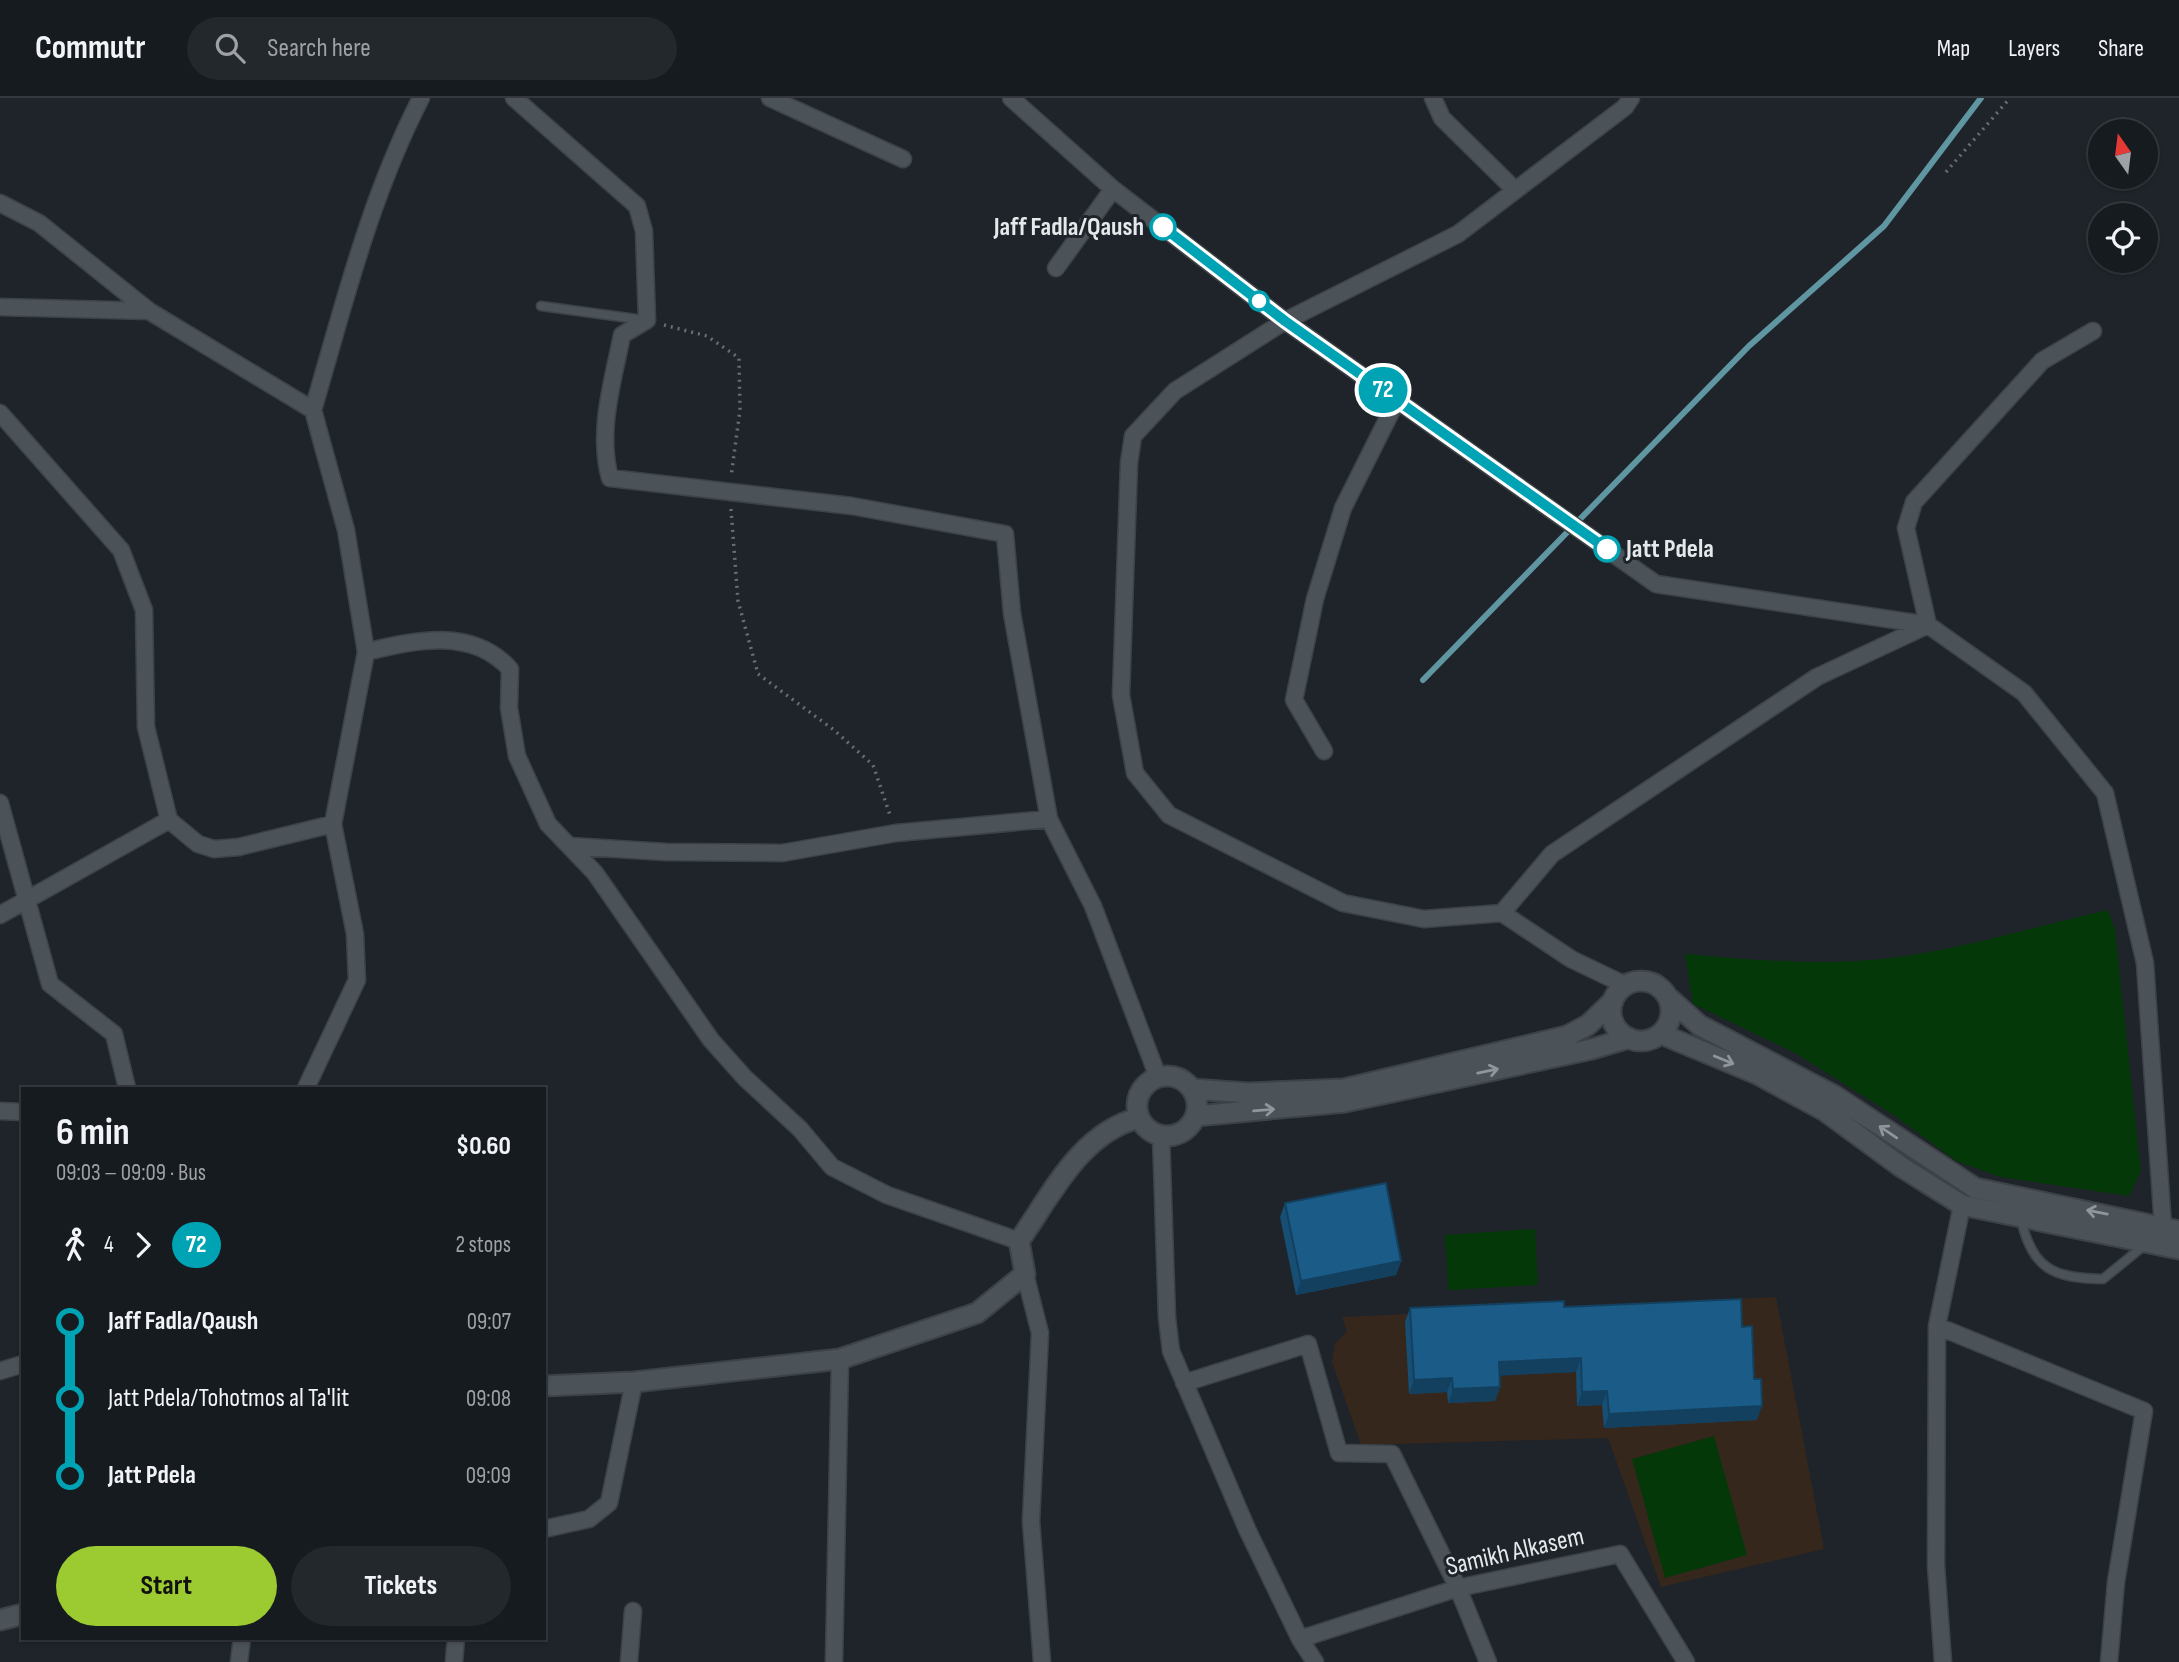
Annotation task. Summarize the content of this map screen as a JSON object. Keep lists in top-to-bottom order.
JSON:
{
  "streets": {
    "street": ["Samikh Alkasem"]
  },
  "places": ["Jaff Fadla/Qaush", "Jatt Pdela"],
  "lines": ["bus line 72"],
  "north": "top",
  "page": {
    "header": "Commutr",
    "search": "Search here",
    "nav": ["Map", "Layers", "Share"],
    "on_map": "72",
    "heading": ["6 min", "09:03 – 09:09 · Bus", "$0.60"],
    "legs": ["4", "72", "2 stops"],
    "list": [
      {
        "name": "Jaff Fadla/Qaush",
        "value": "09:07"
      },
      {
        "name": "Jatt Pdela/Tohotmos al Ta'lit",
        "value": "09:08"
      },
      {
        "name": "Jatt Pdela",
        "value": "09:09"
      }
    ],
    "buttons": ["Start", "Tickets"]
  }
}
